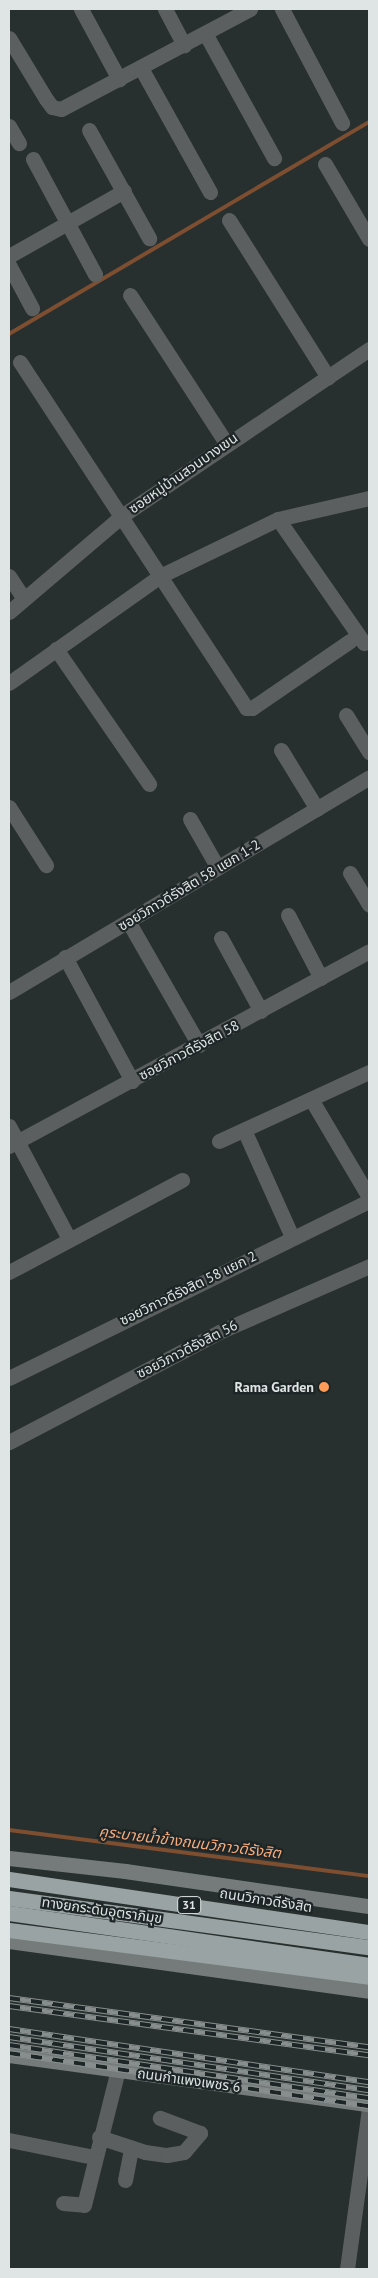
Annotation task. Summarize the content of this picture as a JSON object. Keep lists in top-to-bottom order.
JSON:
{
  "streets": {
    "highway": ["ถนนวิภาวดีรังสิต", "31", "ทางยกระดับอุตราภิมุข"],
    "main road": ["ถนนกำแพงเพชร 6"],
    "street": [
      "ซอยหมู่บ้านสวนบางเขน",
      "ซอยวิภาวดีรังสิต 58 แยก 1-2",
      "ซอยวิภาวดีรังสิต 58",
      "ซอยวิภาวดีรังสิต 58 แยก 2",
      "ซอยวิภาวดีรังสิต 56"
    ]
  },
  "water": ["คูระบายน้ำข้างถนนวิภาวดีรังสิต"],
  "places": ["Rama Garden"]
}
